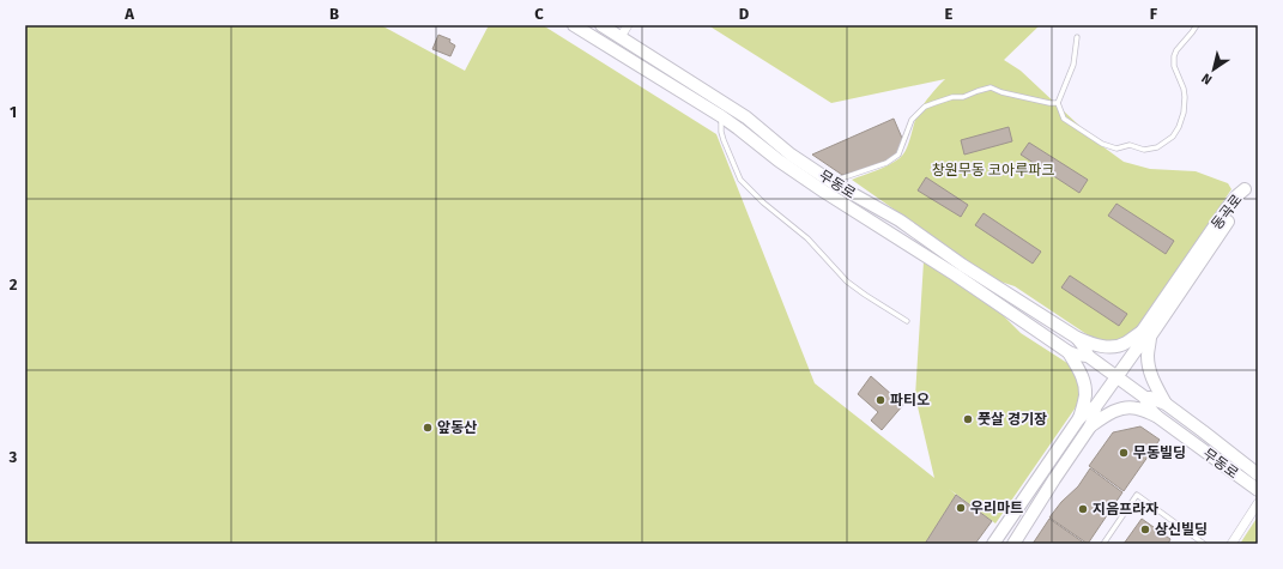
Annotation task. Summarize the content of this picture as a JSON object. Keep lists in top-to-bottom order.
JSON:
{
  "streets": {
    "main road": ["무동로", "동곡로"]
  },
  "crossings": [
    ["무동로", "동곡로"]
  ],
  "parks": ["창원무동 코아루파크"],
  "places": [
    "파티오",
    "풋살 경기장",
    "앞동산",
    "무동빌딩",
    "우리마트",
    "지음프라자",
    "상신빌딩"
  ],
  "north": "bottom left",
  "grid": {
    "columns": [
      "A",
      "B",
      "C",
      "D",
      "E",
      "F"
    ],
    "rows": ["1", "2", "3"]
  }
}
